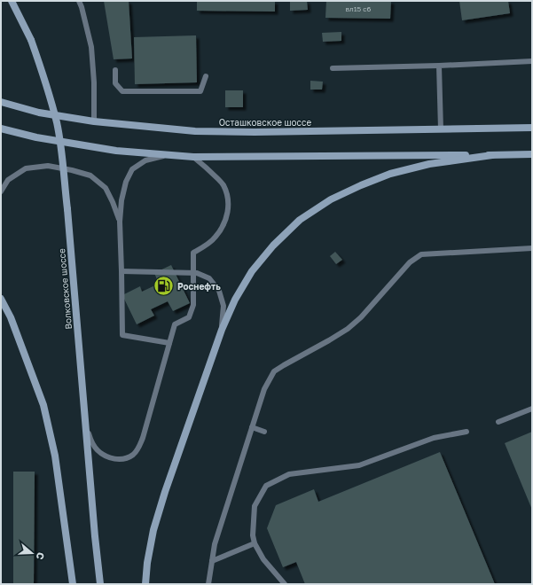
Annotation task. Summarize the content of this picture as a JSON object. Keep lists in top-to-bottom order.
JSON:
{
  "streets": {
    "main road": ["Осташковское шоссе", "Волковское шоссе"]
  },
  "places": {
    "fuel station": ["Роснефть"]
  },
  "house_numbers": ["вл15 с6"],
  "north": "right"
}
